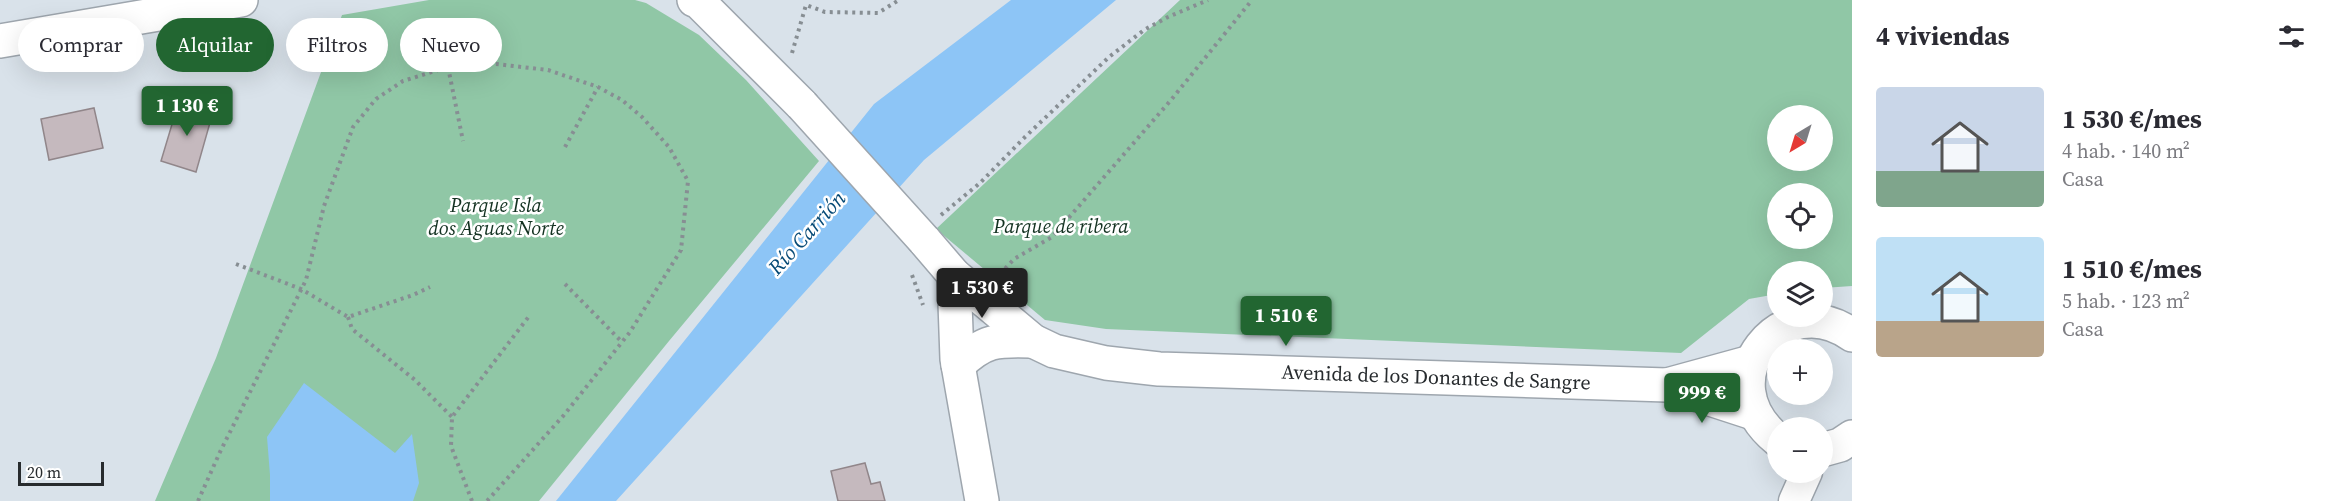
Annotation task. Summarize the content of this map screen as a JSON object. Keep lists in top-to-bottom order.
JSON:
{
  "streets": {
    "main road": ["Avenida de los Donantes de Sangre"]
  },
  "water": ["Río Carrión"],
  "parks": ["Parque Isla dos Aguas Norte", "Parque de ribera"],
  "scale_bar": "20 m",
  "north": "bottom left",
  "page": {
    "heading": "4 viviendas",
    "chip": [
      "Comprar",
      "Alquilar",
      "Filtros",
      "Nuevo"
    ],
    "list": [
      {
        "name": "1 530 €/mes",
        "note": "4 hab. · 140 m² · Casa"
      },
      {
        "name": "1 510 €/mes",
        "note": "5 hab. · 123 m² · Casa"
      }
    ],
    "price": [
      "1 130 €",
      "1 530 €",
      "1 510 €",
      "999 €"
    ],
    "map_buttons": ["+", "−"],
    "scale": "20 m"
  }
}
